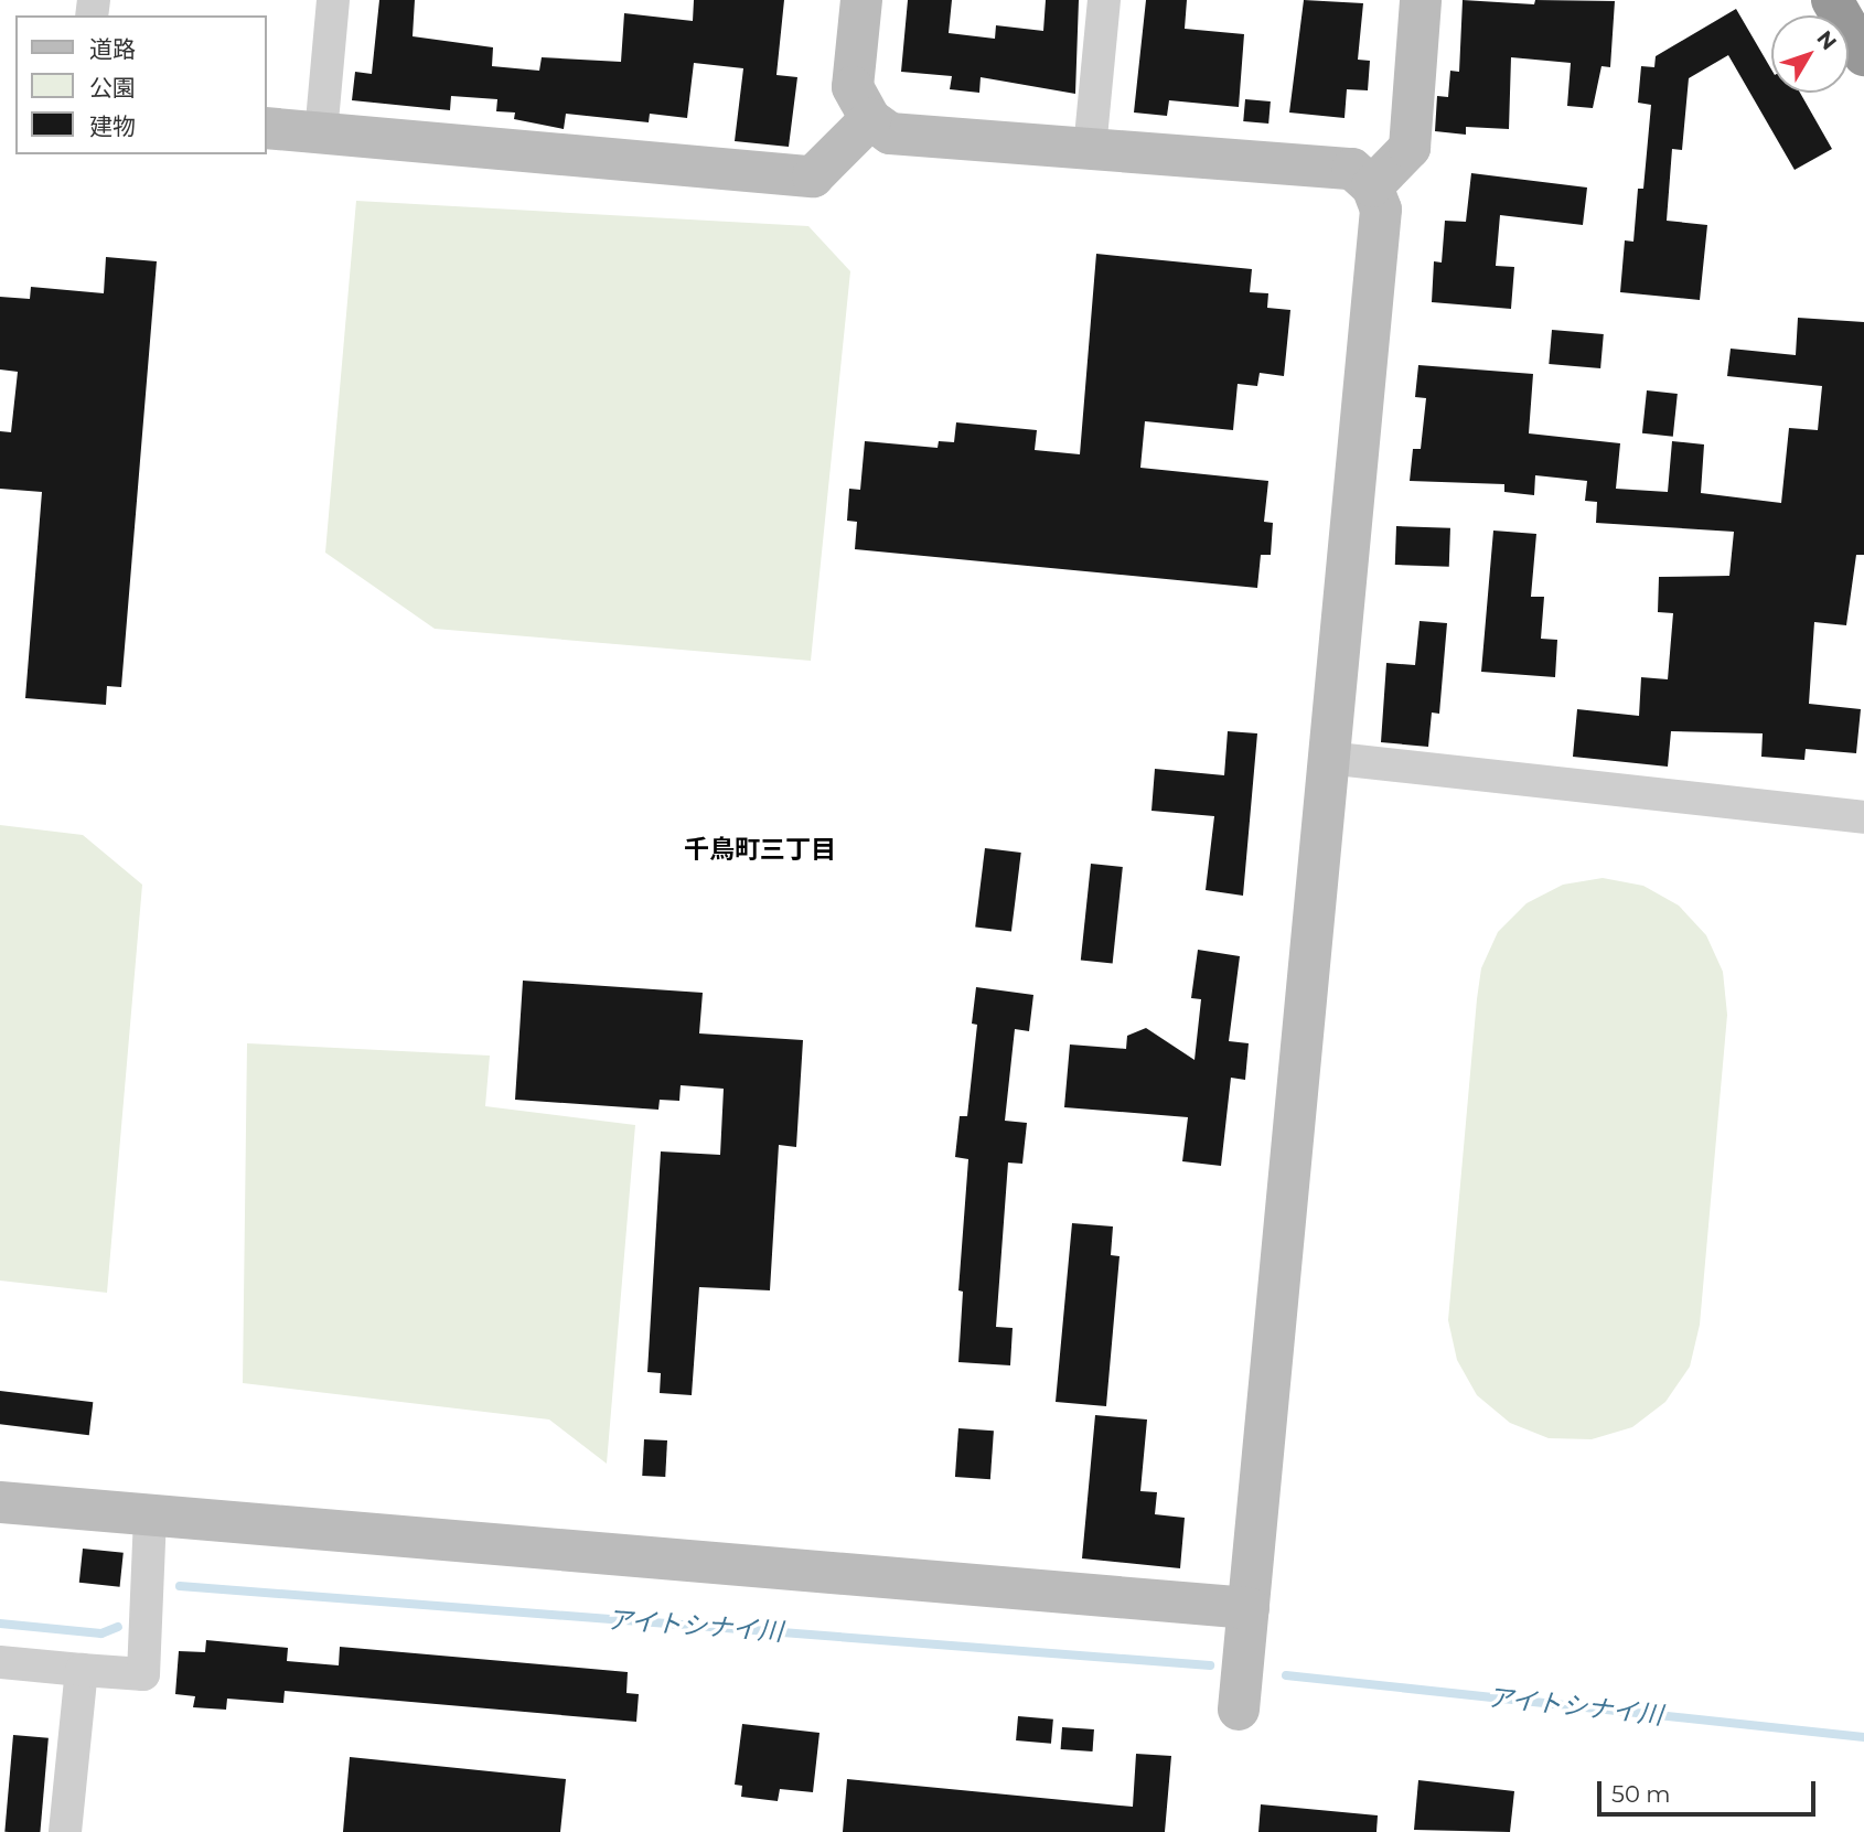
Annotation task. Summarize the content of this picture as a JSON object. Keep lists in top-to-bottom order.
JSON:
{
  "districts": ["千鳥町三丁目"],
  "water": ["アイトシナイ川"],
  "legend": ["道路", "公園", "建物"],
  "scale_bar": "50 m",
  "north": "top right"
}
